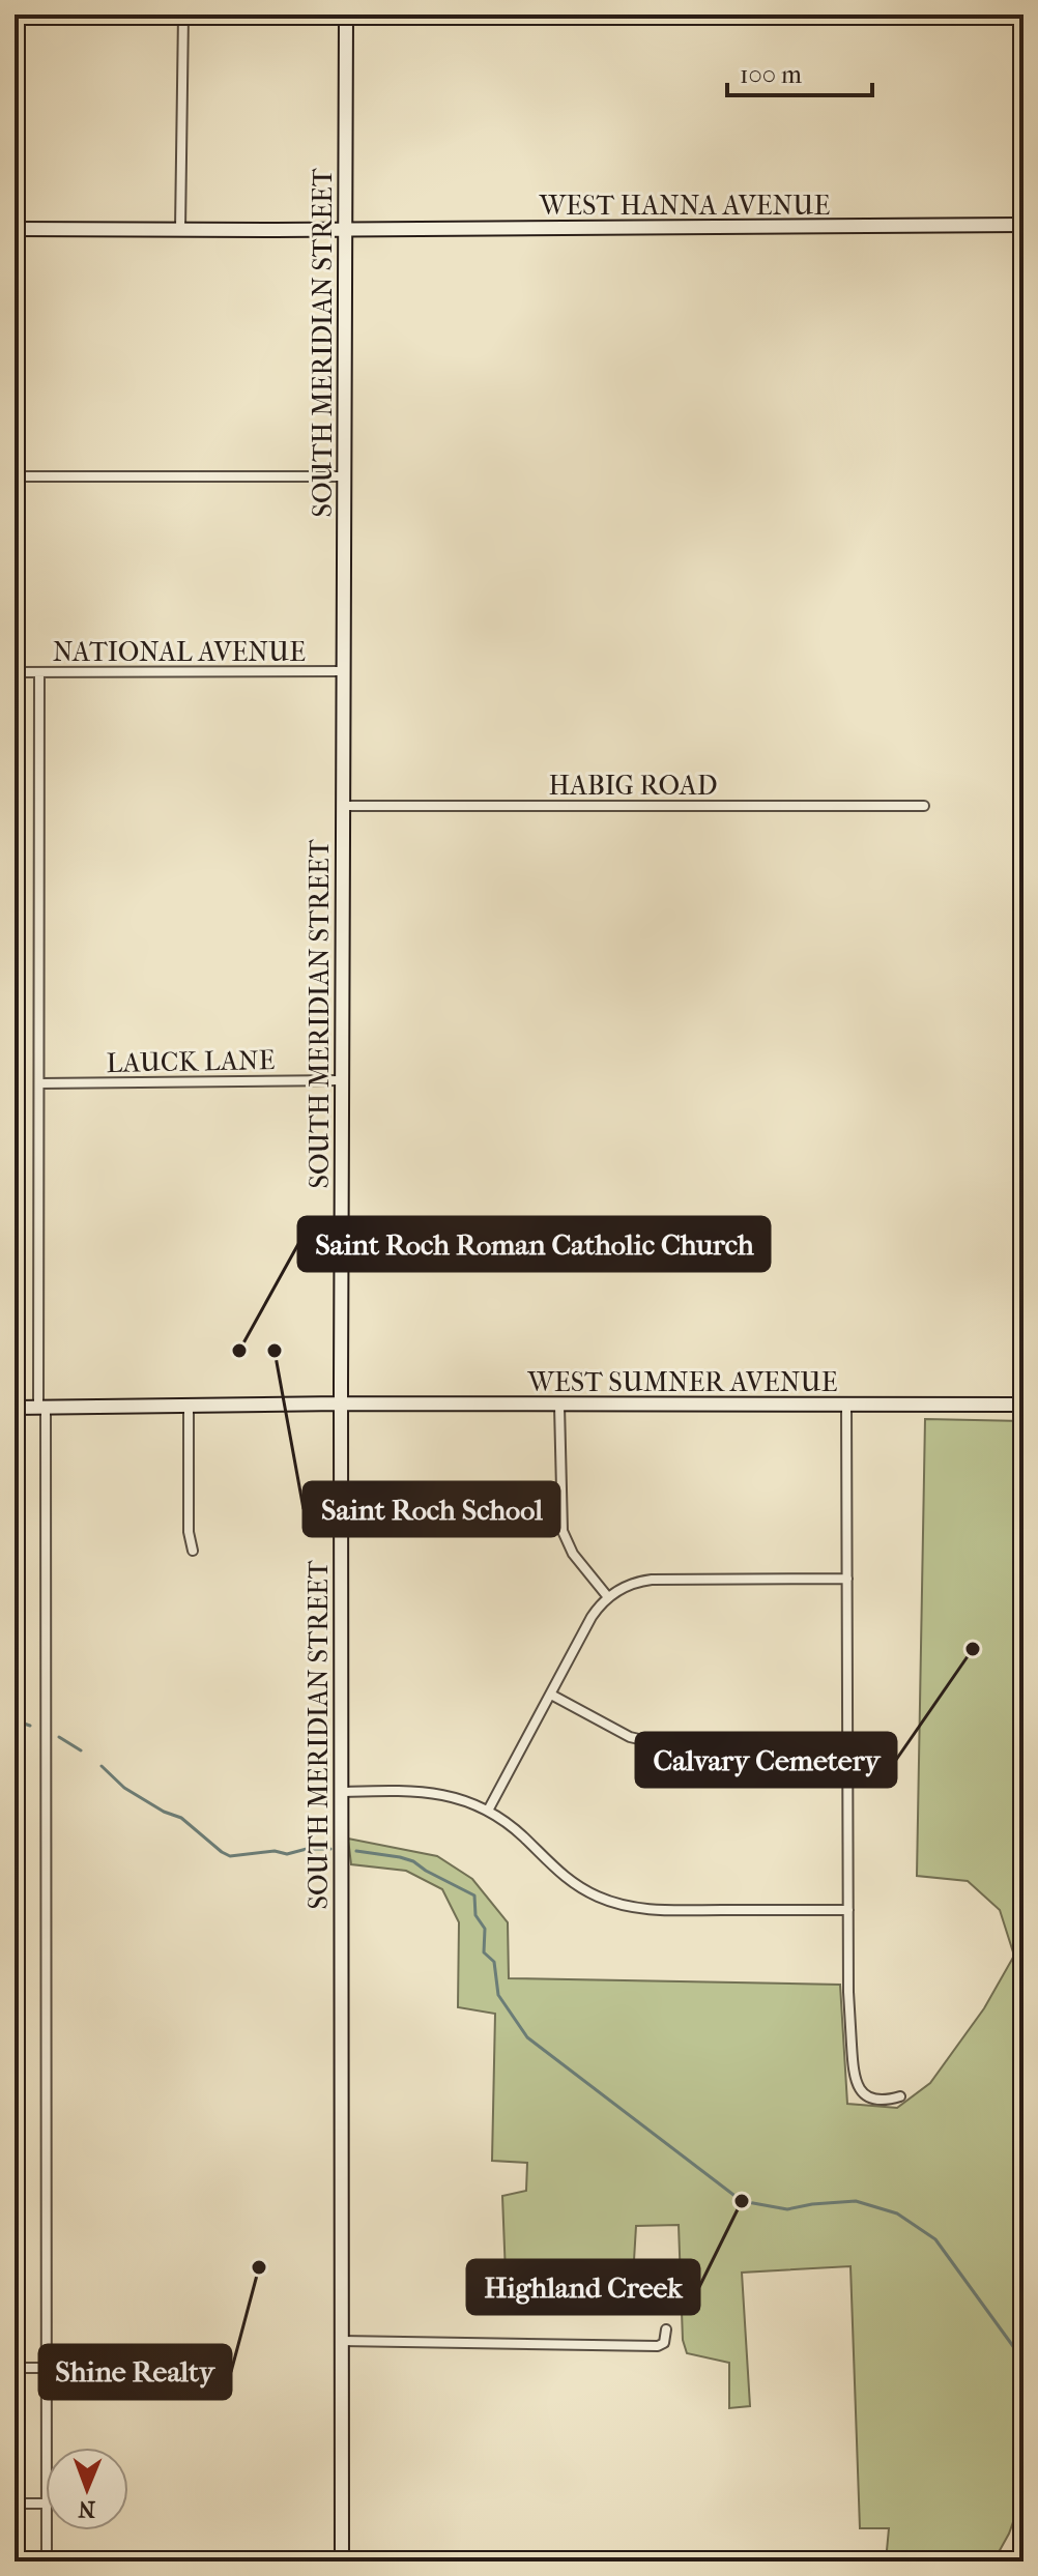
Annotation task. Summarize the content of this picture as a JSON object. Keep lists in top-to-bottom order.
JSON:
{
  "streets": {
    "main road": ["WEST HANNA AVENUE", "SOUTH MERIDIAN STREET", "WEST SUMNER AVENUE"],
    "street": ["NATIONAL AVENUE", "HABIG ROAD", "LAUCK LANE"]
  },
  "crossings": [
    ["WEST HANNA AVENUE", "SOUTH MERIDIAN STREET"],
    ["SOUTH MERIDIAN STREET", "NATIONAL AVENUE"],
    ["SOUTH MERIDIAN STREET", "HABIG ROAD"],
    ["SOUTH MERIDIAN STREET", "LAUCK LANE"],
    ["SOUTH MERIDIAN STREET", "WEST SUMNER AVENUE"]
  ],
  "places": [
    "Saint Roch Roman Catholic Church",
    "Saint Roch School",
    "Calvary Cemetery",
    "Highland Creek",
    "Shine Realty"
  ],
  "scale_bar": "100 m",
  "north": "bottom"
}
